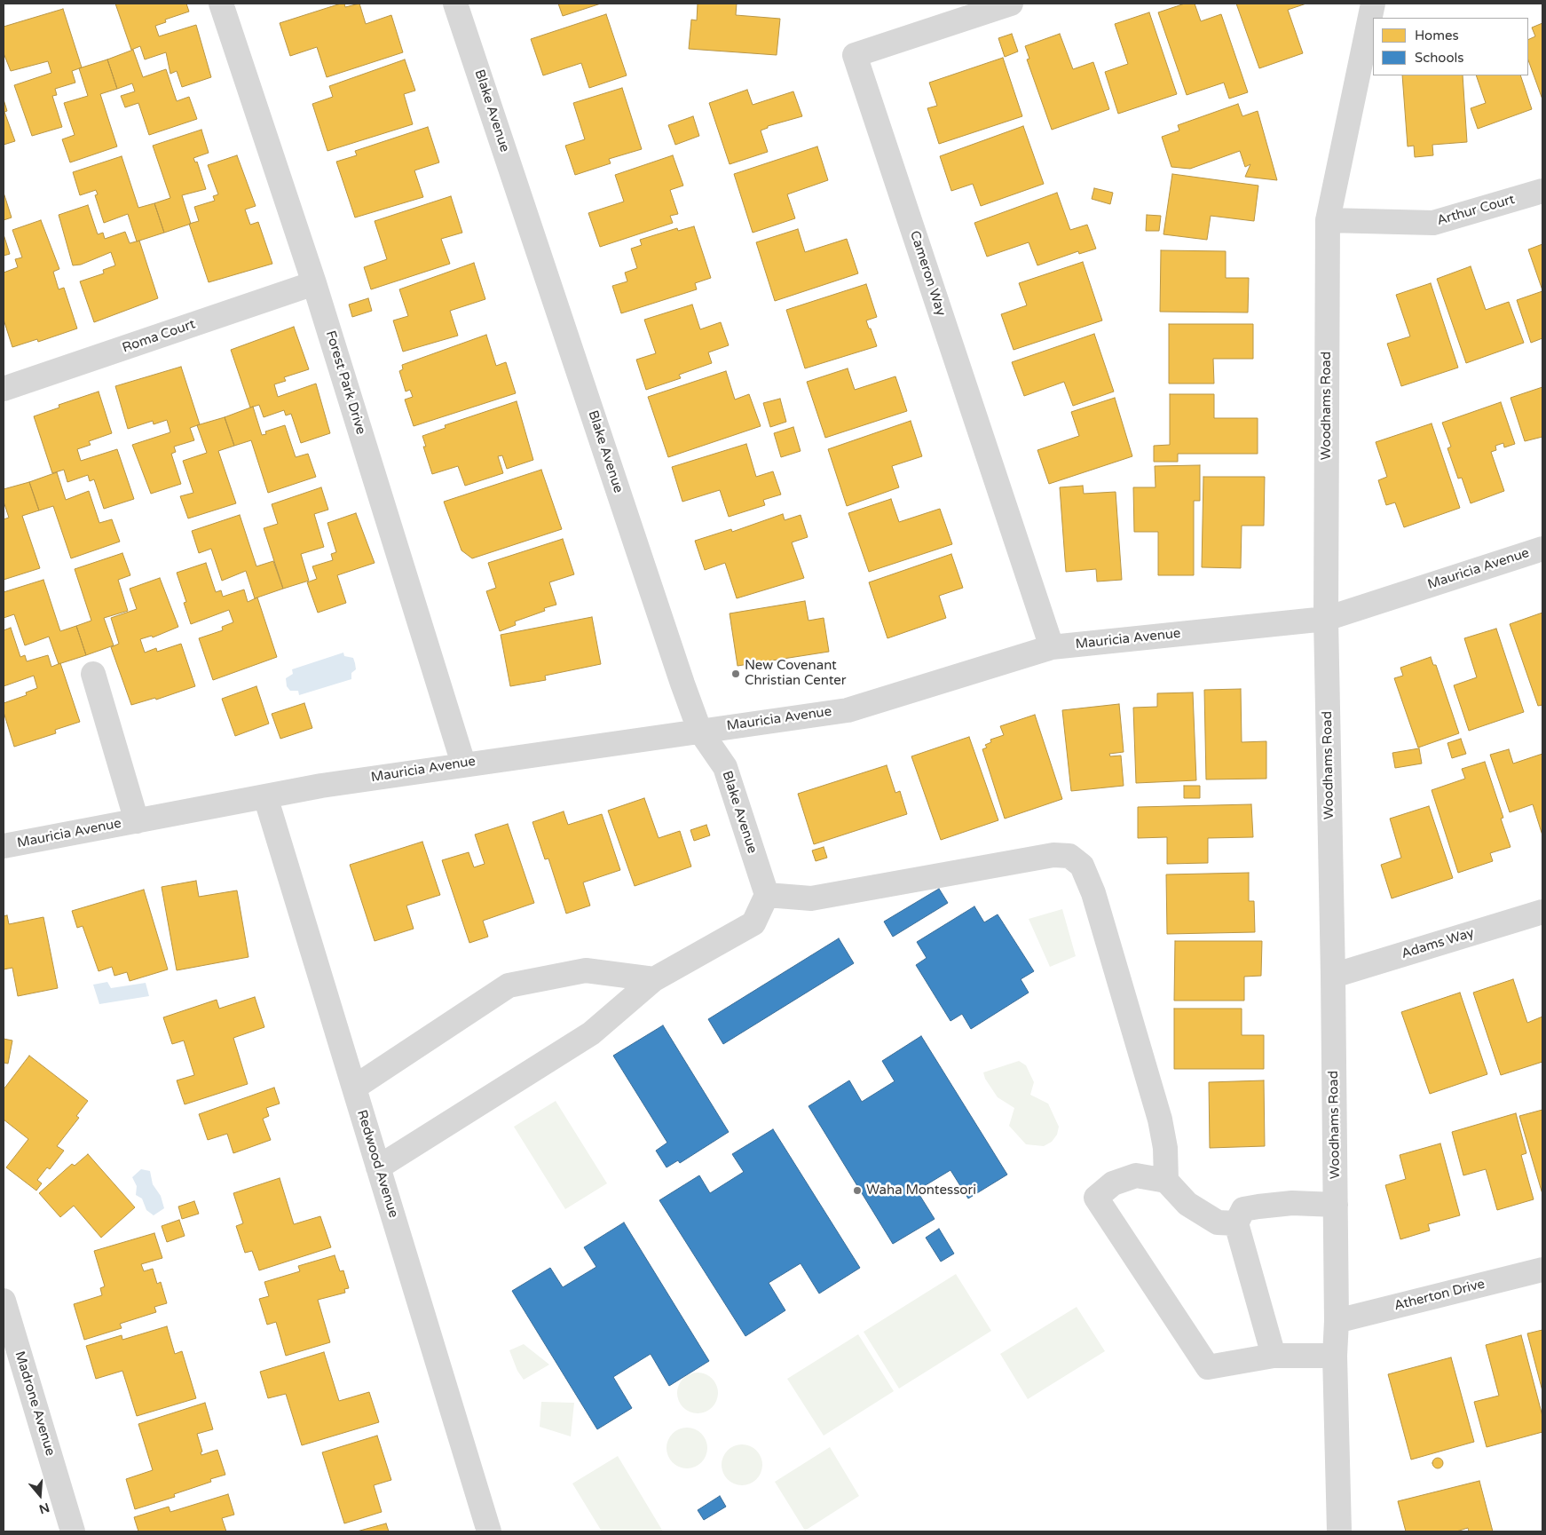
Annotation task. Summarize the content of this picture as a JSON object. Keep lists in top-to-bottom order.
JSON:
{
  "streets": {
    "street": [
      "Blake Avenue",
      "Arthur Court",
      "Cameron Way",
      "Roma Court",
      "Forest Park Drive",
      "Woodhams Road",
      "Mauricia Avenue",
      "Adams Way",
      "Redwood Avenue",
      "Atherton Drive",
      "Madrone Avenue"
    ]
  },
  "crossings": [
    ["Blake Avenue", "Mauricia Avenue"],
    ["Arthur Court", "Woodhams Road"],
    ["Cameron Way", "Mauricia Avenue"],
    ["Roma Court", "Forest Park Drive"],
    ["Forest Park Drive", "Mauricia Avenue"],
    ["Woodhams Road", "Mauricia Avenue"],
    ["Woodhams Road", "Adams Way"],
    ["Woodhams Road", "Atherton Drive"],
    ["Mauricia Avenue", "Redwood Avenue"]
  ],
  "places": ["New Covenant Christian Center", "Waha Montessori"],
  "legend": ["Homes", "Schools"],
  "north": "bottom"
}
